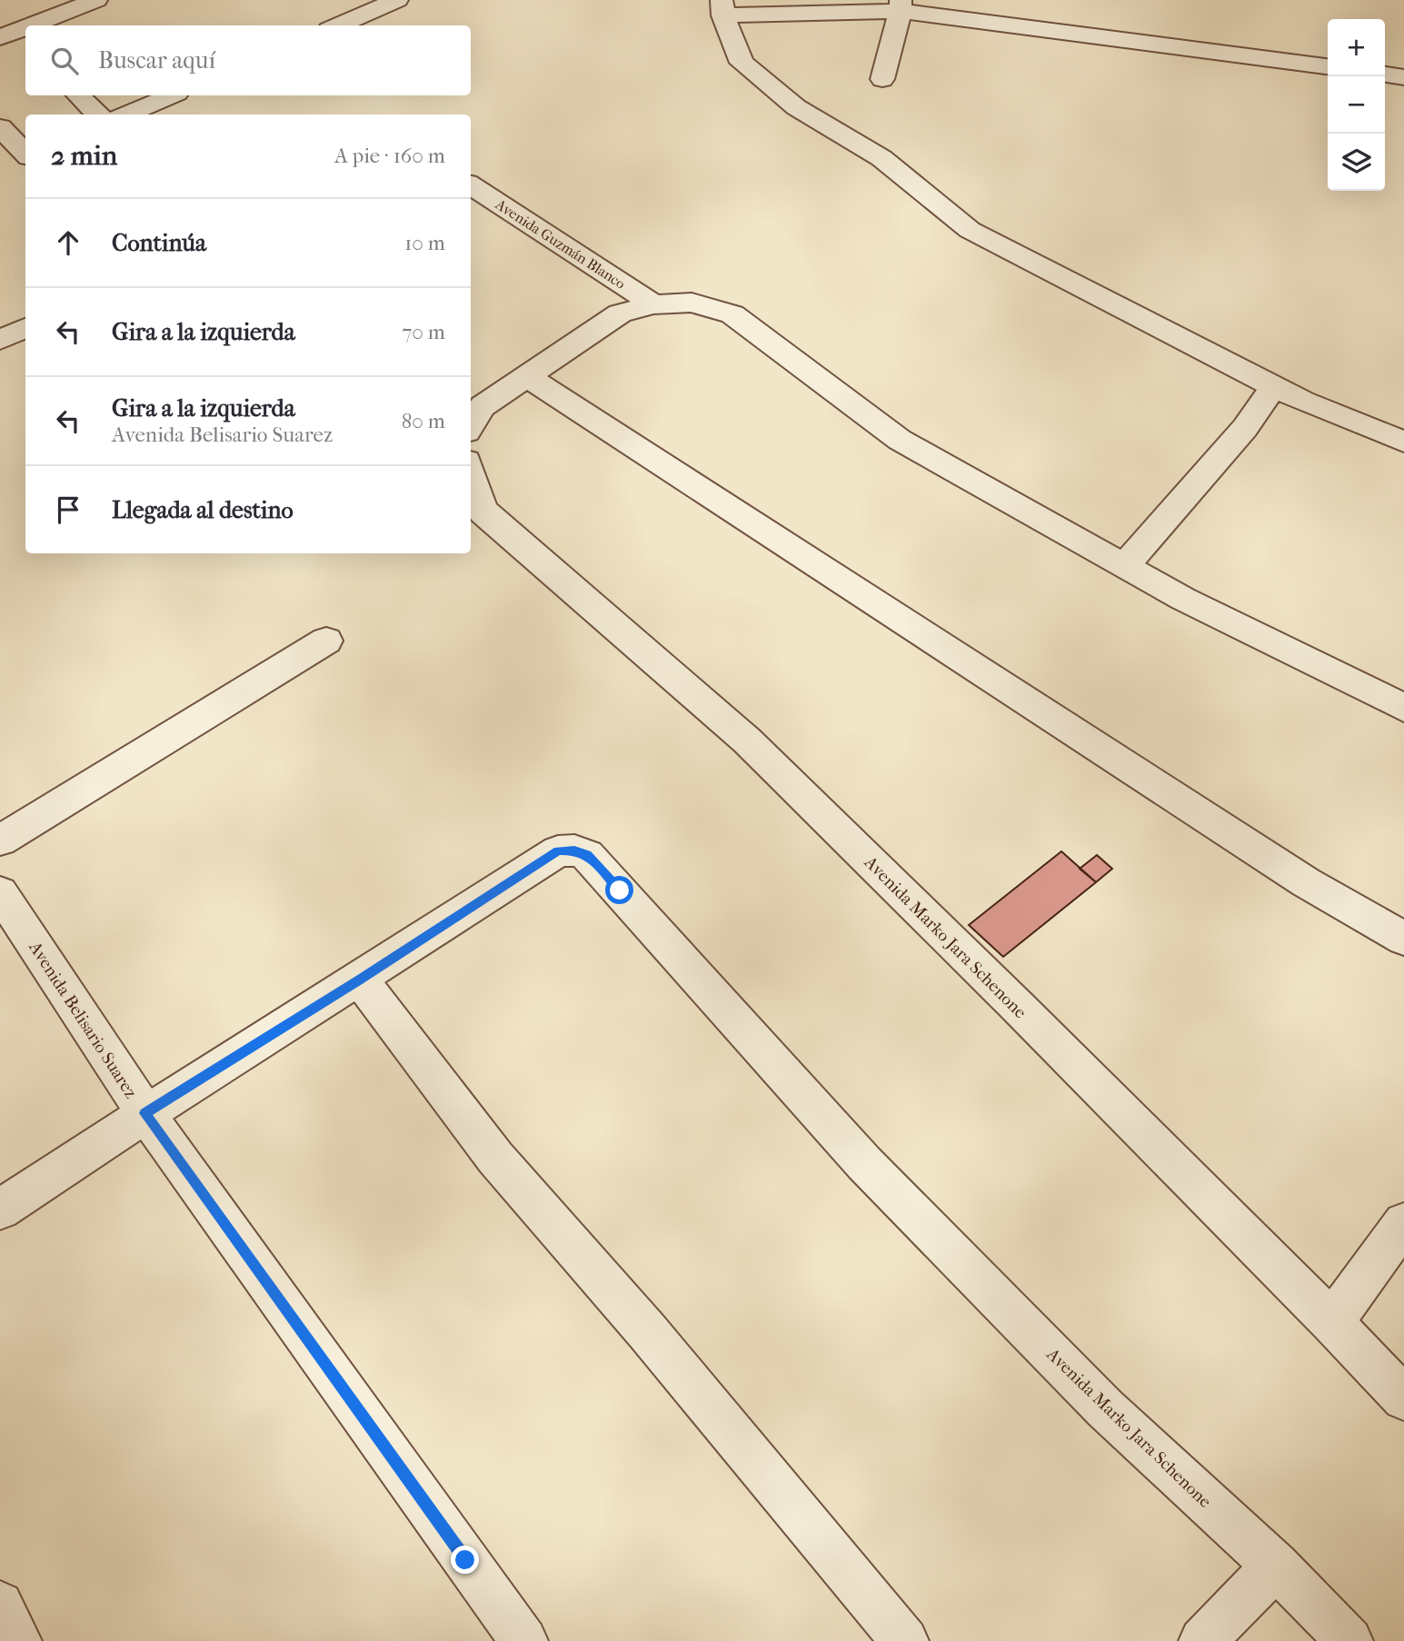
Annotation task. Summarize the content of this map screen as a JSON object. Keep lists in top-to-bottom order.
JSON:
{
  "streets": {
    "street": ["Avenida Guzmán Blanco", "Avenida Marko Jara Schenone", "Avenida Belisario Suarez"]
  },
  "page": {
    "map_buttons": ["+", "−"],
    "search": "Buscar aquí",
    "heading": ["2 min", "A pie · 160 m"],
    "list": [
      ["Continúa", "10 m"],
      ["Gira a la izquierda", "70 m"],
      ["Gira a la izquierda", "Avenida Belisario Suarez", "80 m"],
      "Llegada al destino"
    ]
  }
}
